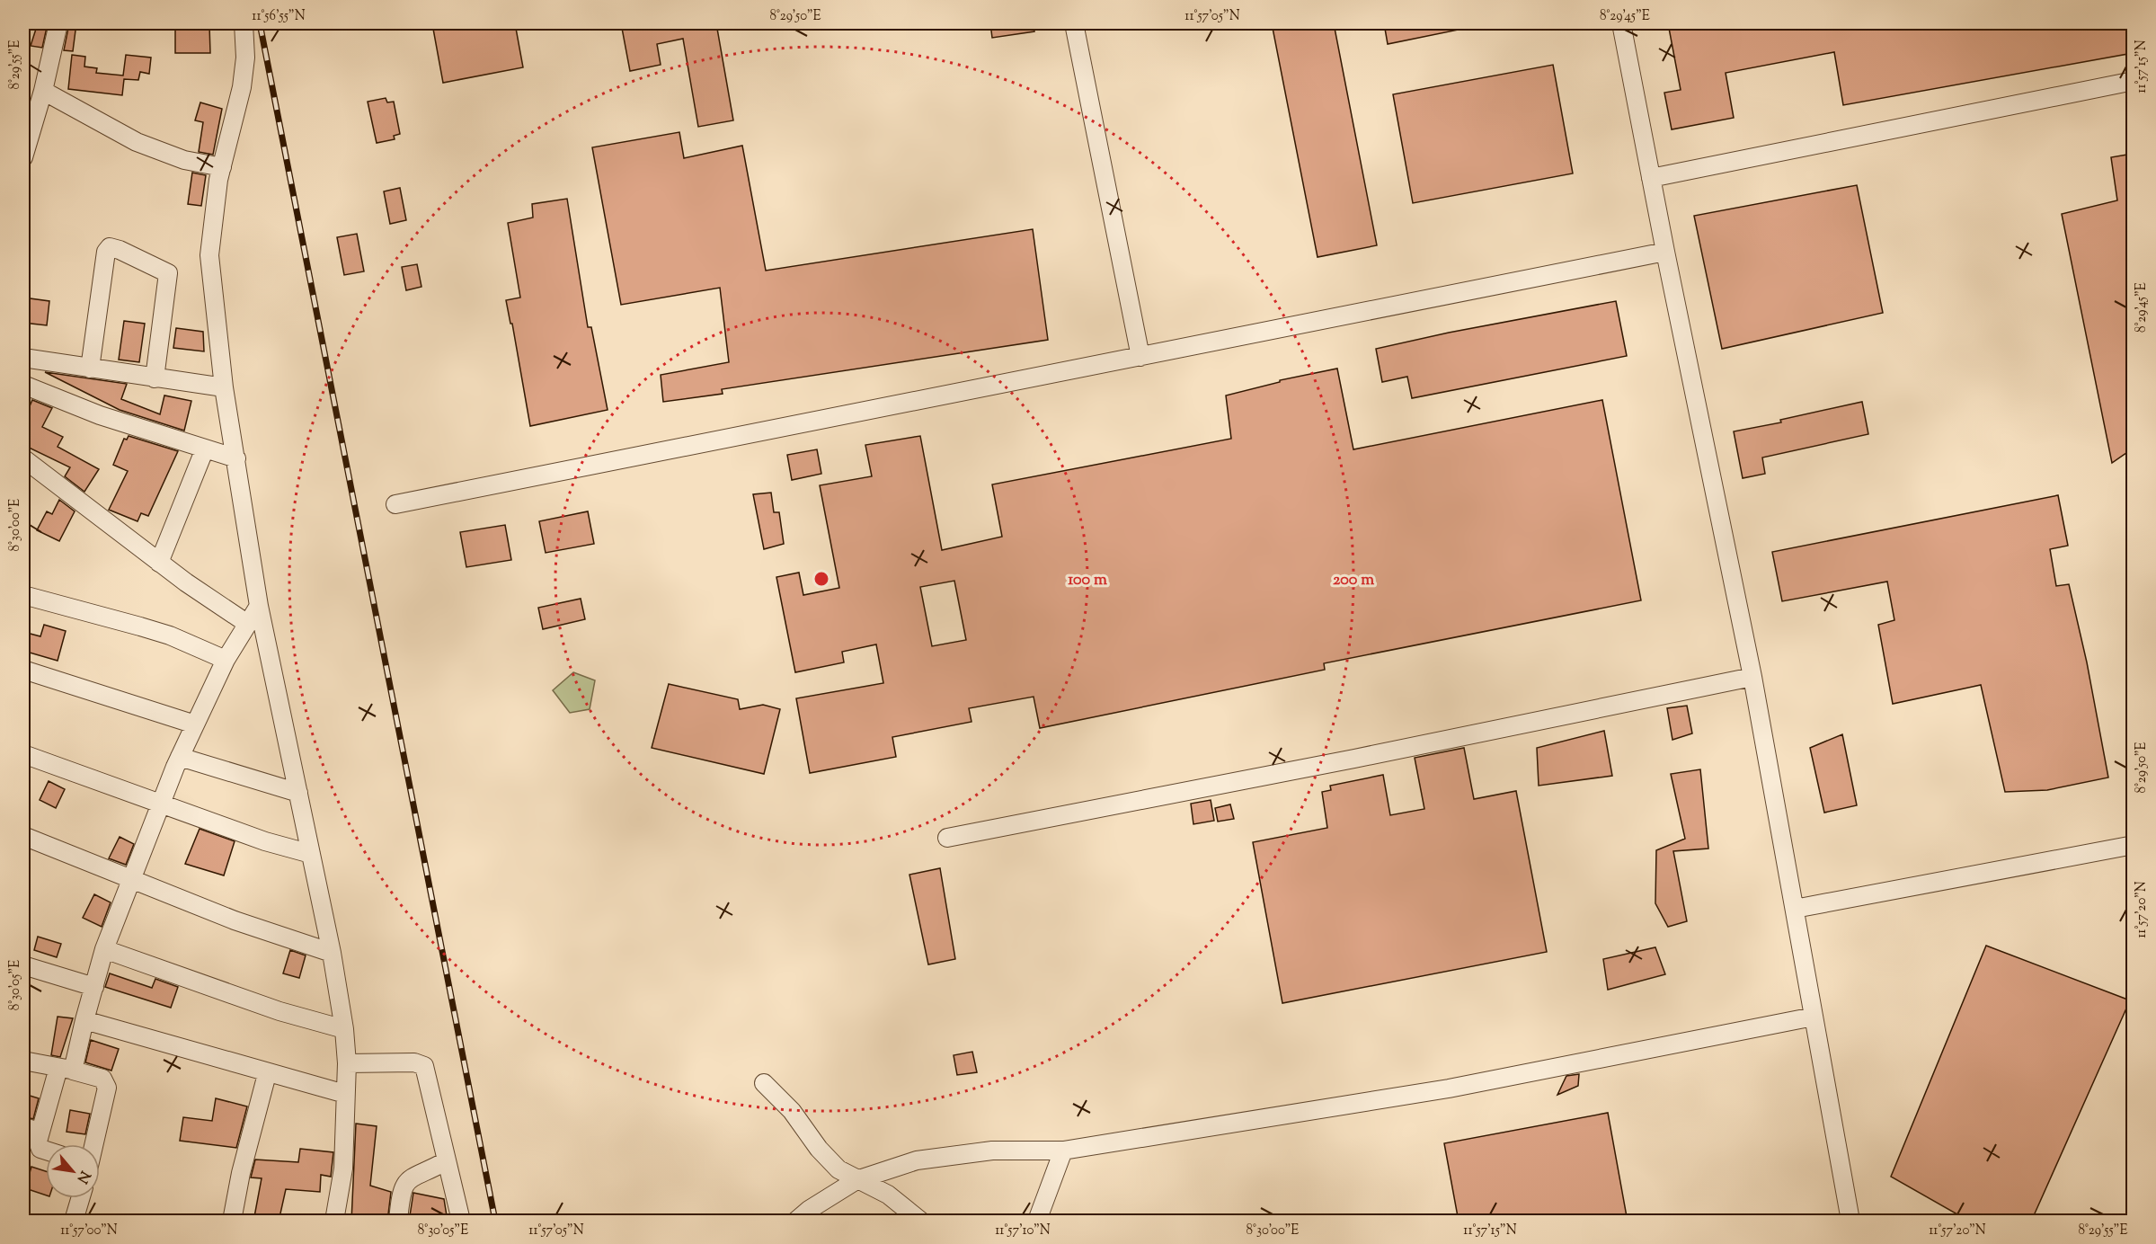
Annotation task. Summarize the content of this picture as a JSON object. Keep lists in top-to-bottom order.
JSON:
{
  "north": "bottom right",
  "coordinates": [
    "11°56'55\"N",
    "8°29'50\"E",
    "11°57'05\"N",
    "8°29'45\"E",
    "8°29'55\"E",
    "11°57'15\"N",
    "8°30'00\"E",
    "11°57'20\"N",
    "8°30'05\"E",
    "11°57'00\"N",
    "11°57'10\"N"
  ],
  "rings": ["100 m", "200 m"]
}
